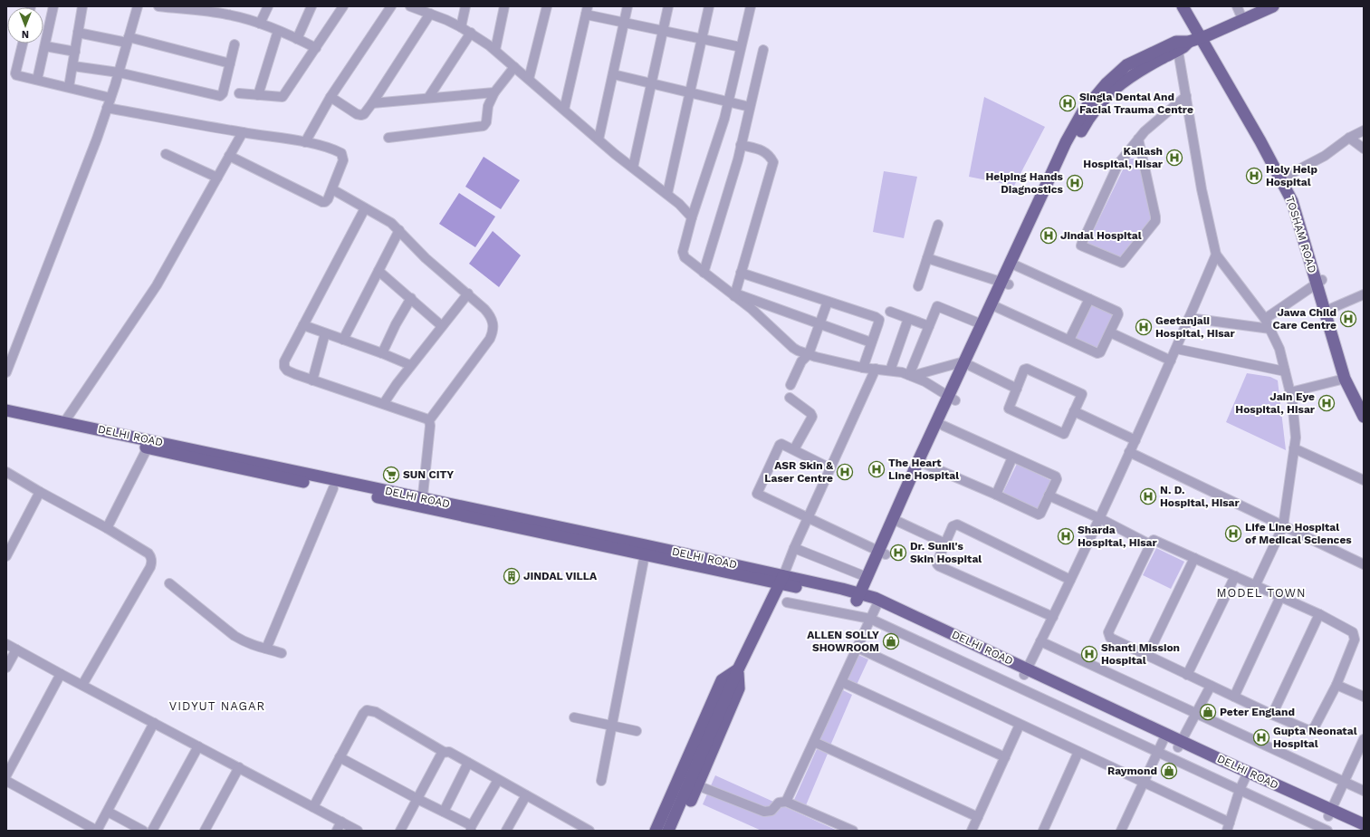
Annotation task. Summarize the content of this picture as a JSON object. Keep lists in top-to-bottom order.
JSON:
{
  "streets": {
    "main road": ["TOSHAM ROAD", "DELHI ROAD"]
  },
  "districts": ["MODEL TOWN", "VIDYUT NAGAR"],
  "places": {
    "hospital": [
      "Singla Dental And Facial Trauma Centre",
      "Kailash Hospital, Hisar",
      "Holy Help Hospital",
      "Helping Hands Diagnostics",
      "Jindal Hospital",
      "Jawa Child Care Centre",
      "Geetanjali Hospital, Hisar",
      "Jain Eye Hospital, Hisar",
      "The Heart Line Hospital",
      "ASR Skin & Laser Centre",
      "N. D. Hospital, Hisar",
      "Life Line Hospital of Medical Sciences",
      "Sharda Hospital, Hisar",
      "Dr. Sunil's Skin Hospital",
      "Shanti Mission Hospital",
      "Gupta Neonatal Hospital"
    ],
    "supermarket": ["SUN CITY"],
    "building": ["JINDAL VILLA"],
    "shop": ["ALLEN SOLLY SHOWROOM", "Peter England", "Raymond"]
  },
  "north": "bottom"
}
